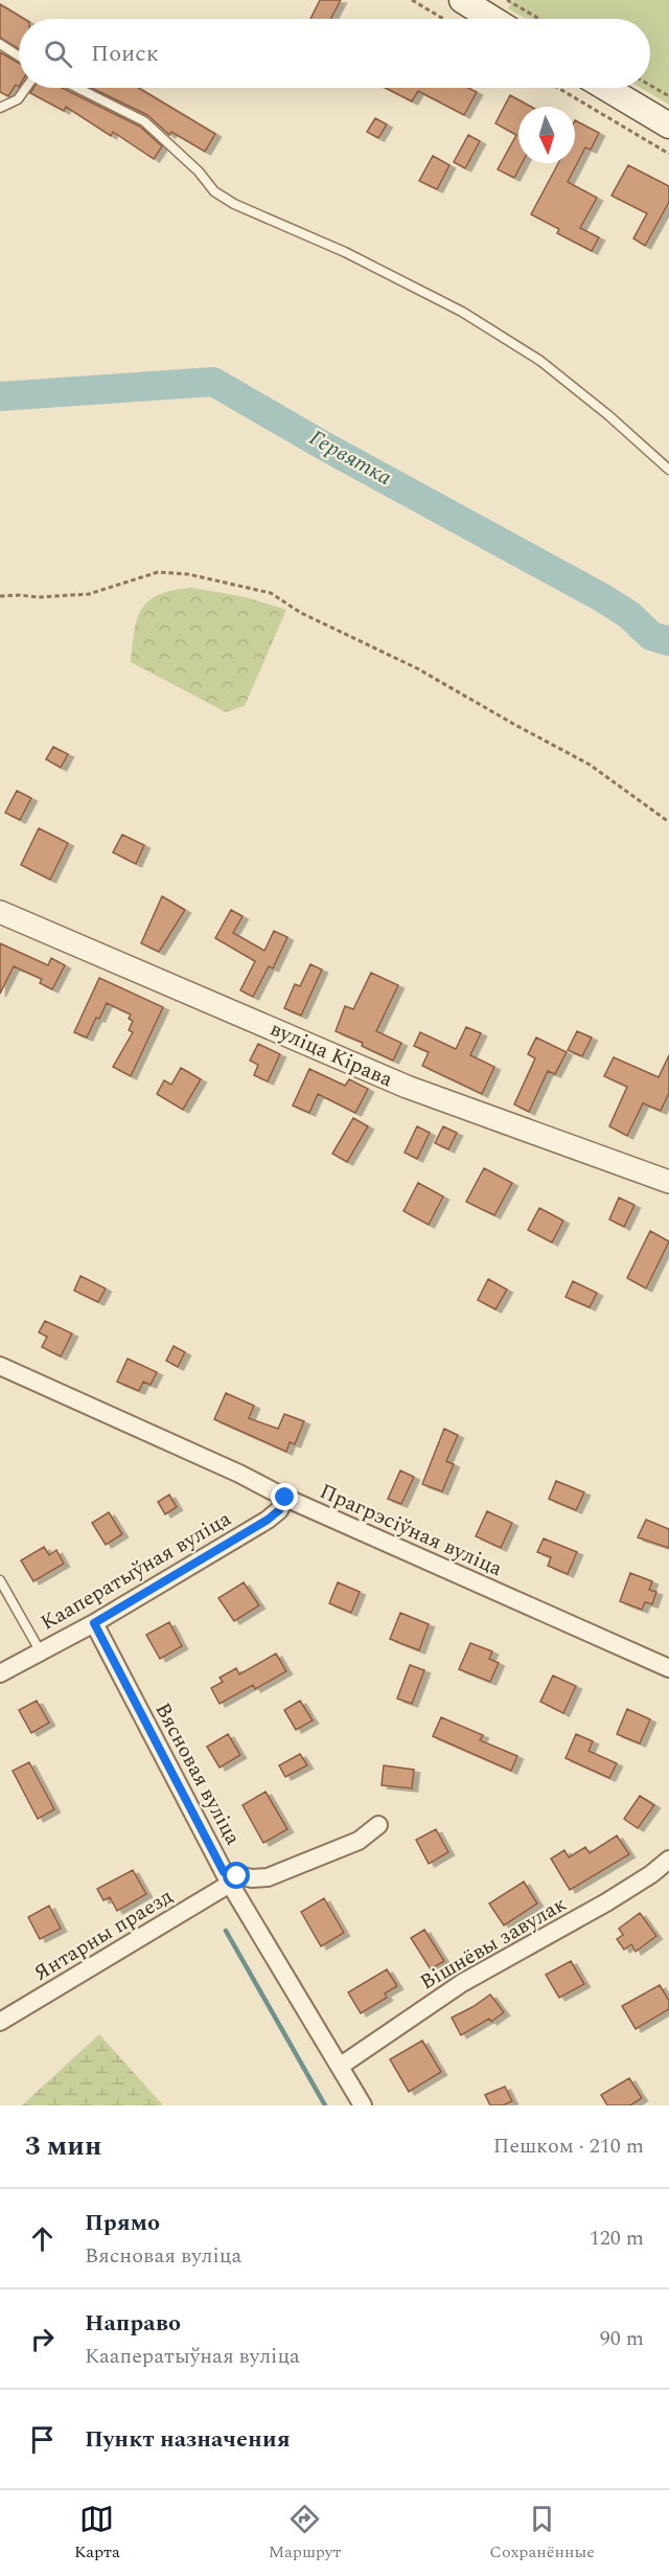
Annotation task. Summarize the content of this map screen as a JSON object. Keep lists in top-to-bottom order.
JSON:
{
  "streets": {
    "street": [
      "вуліца Кірава",
      "Прагрэсіўная вуліца",
      "Кааператыўная вуліца",
      "Вясновая вуліца",
      "Янтарны праезд",
      "Вішнёвы завулак"
    ]
  },
  "crossings": [
    ["Прагрэсіўная вуліца", "Кааператыўная вуліца"],
    ["Кааператыўная вуліца", "Вясновая вуліца"],
    ["Вясновая вуліца", "Янтарны праезд"],
    ["Вясновая вуліца", "Вішнёвы завулак"]
  ],
  "water": ["Гервятка"],
  "north": "bottom",
  "page": {
    "search": "Поиск",
    "heading": ["3 мин", "Пешком · 210 m"],
    "list": [
      ["Прямо", "Вясновая вуліца", "120 m"],
      ["Направо", "Кааператыўная вуліца", "90 m"],
      "Пункт назначения"
    ],
    "nav": ["Карта", "Маршрут", "Сохранённые"]
  }
}
